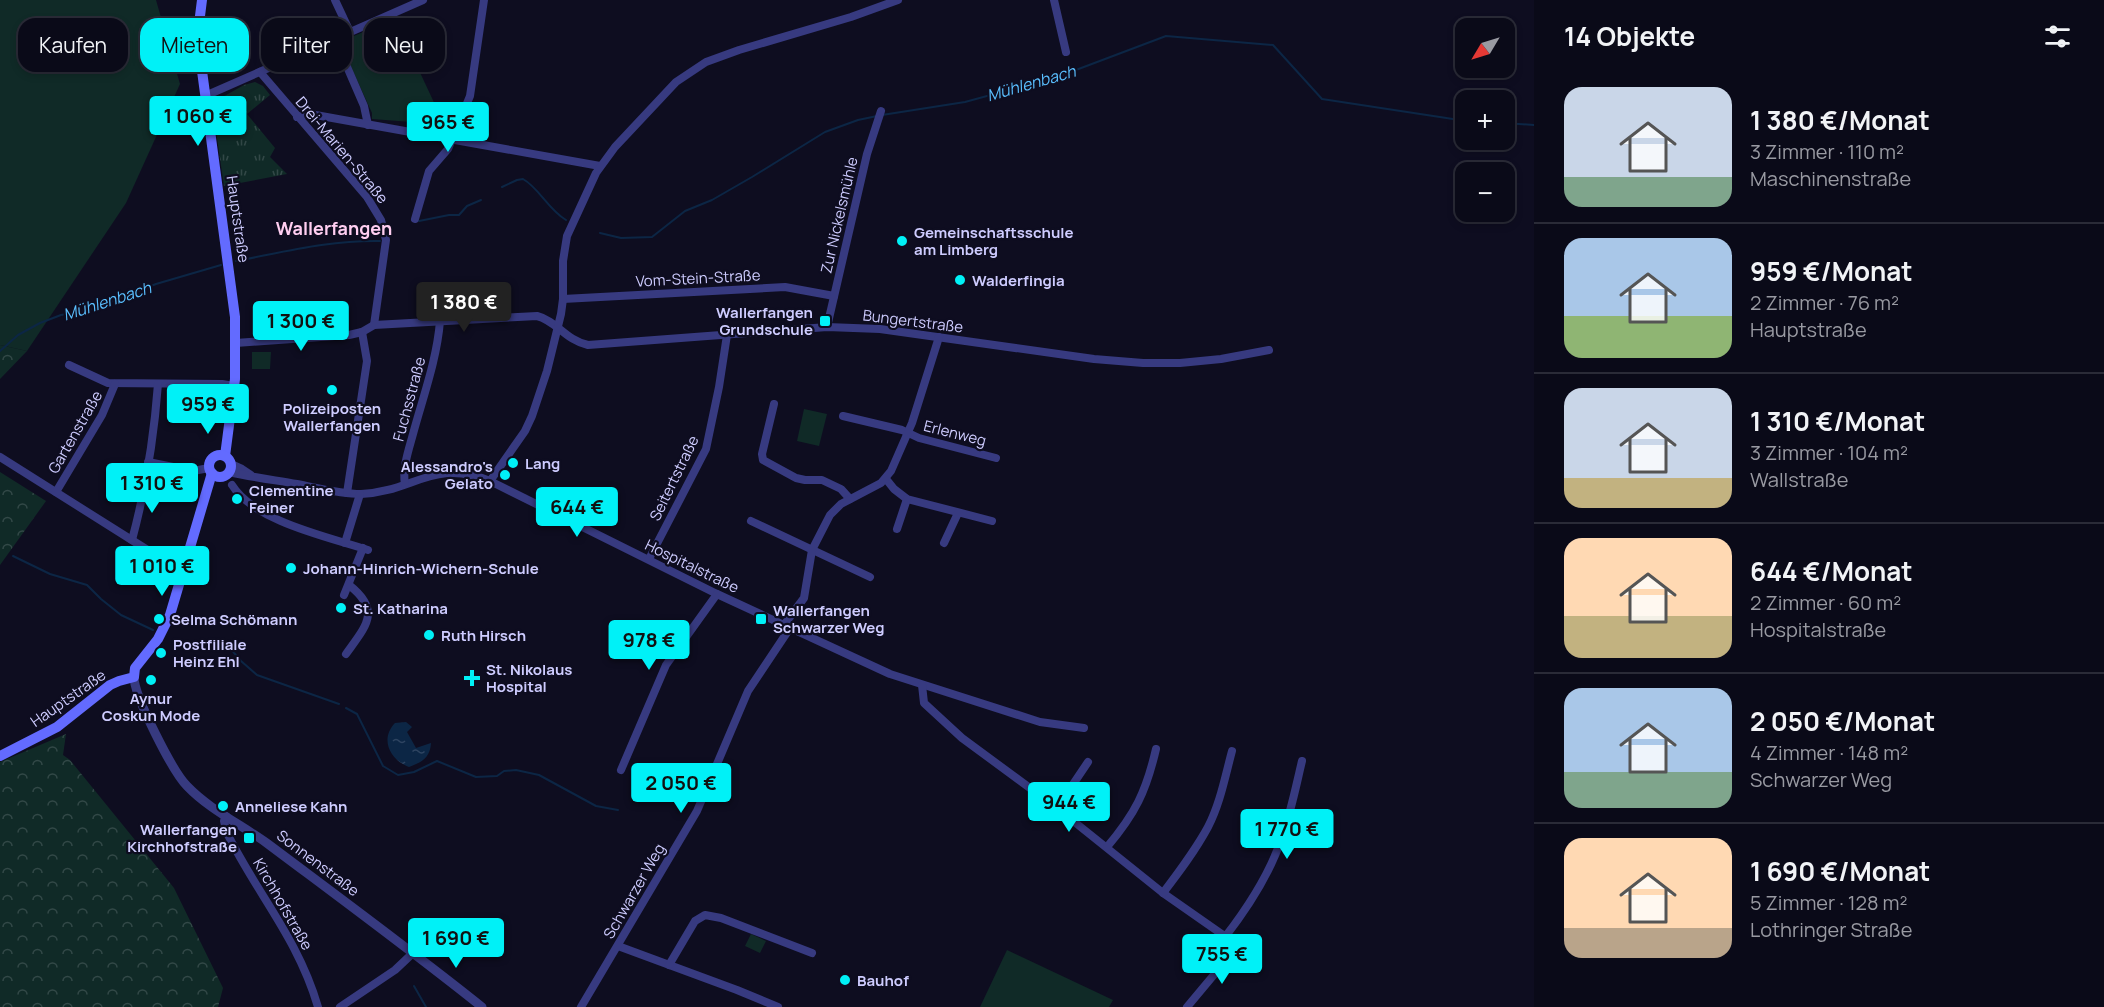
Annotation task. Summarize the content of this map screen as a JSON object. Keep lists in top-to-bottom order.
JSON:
{
  "streets": {
    "main road": ["Hauptstraße"],
    "street": [
      "Drei-Marien-Straße",
      "Zur Nickelsmühle",
      "Vom-Stein-Straße",
      "Bungertstraße",
      "Fuchsstraße",
      "Gartenstraße",
      "Erlenweg",
      "Seitertstraße",
      "Hospitalstraße",
      "Sonnenstraße",
      "Schwarzer Weg",
      "Kirchhofstraße"
    ]
  },
  "crossings": [
    ["Drei-Marien-Straße", "Bungertstraße"],
    ["Zur Nickelsmühle", "Vom-Stein-Straße"],
    ["Zur Nickelsmühle", "Bungertstraße"],
    ["Hauptstraße", "Hospitalstraße"],
    ["Hauptstraße", "Sonnenstraße"],
    ["Bungertstraße", "Fuchsstraße"],
    ["Bungertstraße", "Seitertstraße"],
    ["Fuchsstraße", "Hospitalstraße"],
    ["Seitertstraße", "Hospitalstraße"],
    ["Hospitalstraße", "Schwarzer Weg"],
    ["Sonnenstraße", "Kirchhofstraße"]
  ],
  "districts": ["Wallerfangen"],
  "water": ["Mühlenbach"],
  "places": {
    "other": [
      "Gemeinschaftsschule am Limberg",
      "Walderfingia",
      "Polizeiposten Wallerfangen",
      "Lang",
      "Alessandro's Gelato",
      "Clementine Feiner",
      "Johann-Hinrich-Wichern-Schule",
      "St. Katharina",
      "Selma Schömann",
      "Ruth Hirsch",
      "Postfiliale Heinz Ehl",
      "Aynur Coskun Mode",
      "Anneliese Kahn",
      "Bauhof"
    ],
    "transit": ["Wallerfangen Grundschule", "Wallerfangen Schwarzer Weg", "Wallerfangen Kirchhofstraße"],
    "health": ["St. Nikolaus Hospital"]
  },
  "north": "bottom left",
  "page": {
    "heading": "14 Objekte",
    "map_buttons": ["+", "−"],
    "chip": [
      "Kaufen",
      "Mieten",
      "Filter",
      "Neu"
    ],
    "list": [
      {
        "name": "1 380 €/Monat",
        "note": "3 Zimmer · 110 m² · Maschinenstraße"
      },
      {
        "name": "959 €/Monat",
        "note": "2 Zimmer · 76 m² · Hauptstraße"
      },
      {
        "name": "1 310 €/Monat",
        "note": "3 Zimmer · 104 m² · Wallstraße"
      },
      {
        "name": "644 €/Monat",
        "note": "2 Zimmer · 60 m² · Hospitalstraße"
      },
      {
        "name": "2 050 €/Monat",
        "note": "4 Zimmer · 148 m² · Schwarzer Weg"
      },
      {
        "name": "1 690 €/Monat",
        "note": "5 Zimmer · 128 m² · Lothringer Straße"
      }
    ],
    "price": [
      "1 060 €",
      "965 €",
      "1 380 €",
      "1 300 €",
      "959 €",
      "1 310 €",
      "644 €",
      "1 010 €",
      "978 €",
      "2 050 €",
      "944 €",
      "1 770 €",
      "1 690 €",
      "755 €"
    ]
  }
}
